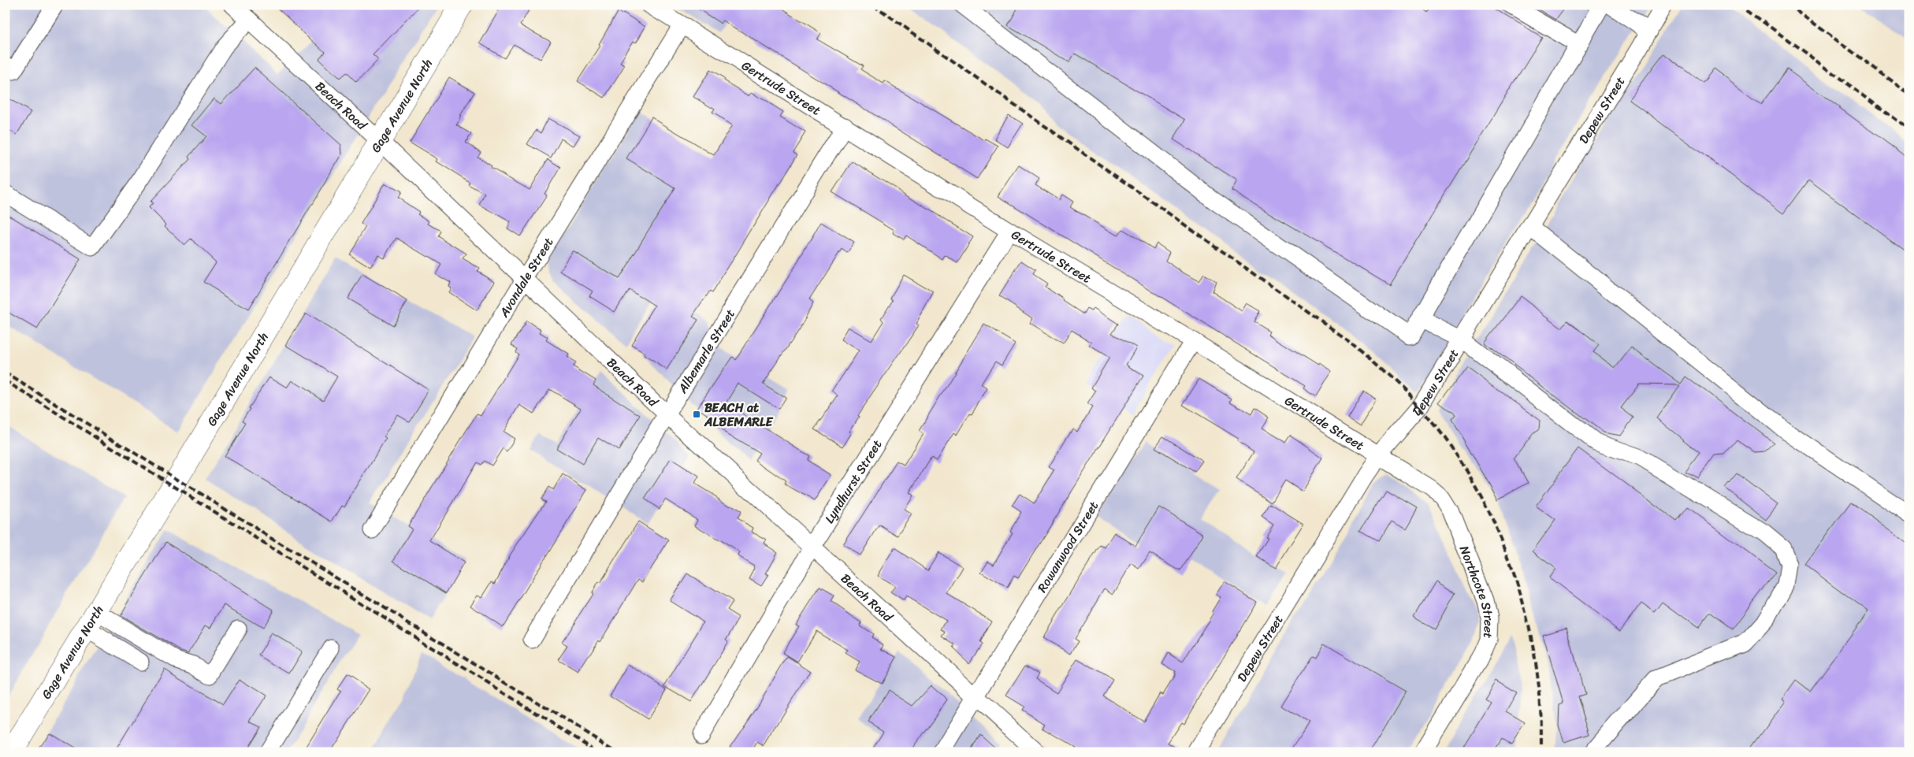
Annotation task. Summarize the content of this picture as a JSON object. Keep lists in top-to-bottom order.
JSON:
{
  "streets": {
    "main road": ["Gage Avenue North"],
    "street": [
      "Gertrude Street",
      "Beach Road",
      "Depew Street",
      "Avondale Street",
      "Albemarle Street",
      "Lyndhurst Street",
      "Rowanwood Street",
      "Northcote Street"
    ]
  },
  "crossings": [
    ["Gertrude Street", "Depew Street"],
    ["Gertrude Street", "Avondale Street"],
    ["Gertrude Street", "Albemarle Street"],
    ["Gertrude Street", "Lyndhurst Street"],
    ["Gertrude Street", "Rowanwood Street"],
    ["Gertrude Street", "Northcote Street"],
    ["Beach Road", "Gage Avenue North"],
    ["Beach Road", "Avondale Street"],
    ["Beach Road", "Albemarle Street"],
    ["Beach Road", "Lyndhurst Street"],
    ["Beach Road", "Rowanwood Street"]
  ],
  "places": {
    "transit": ["BEACH at ALBEMARLE"]
  }
}
